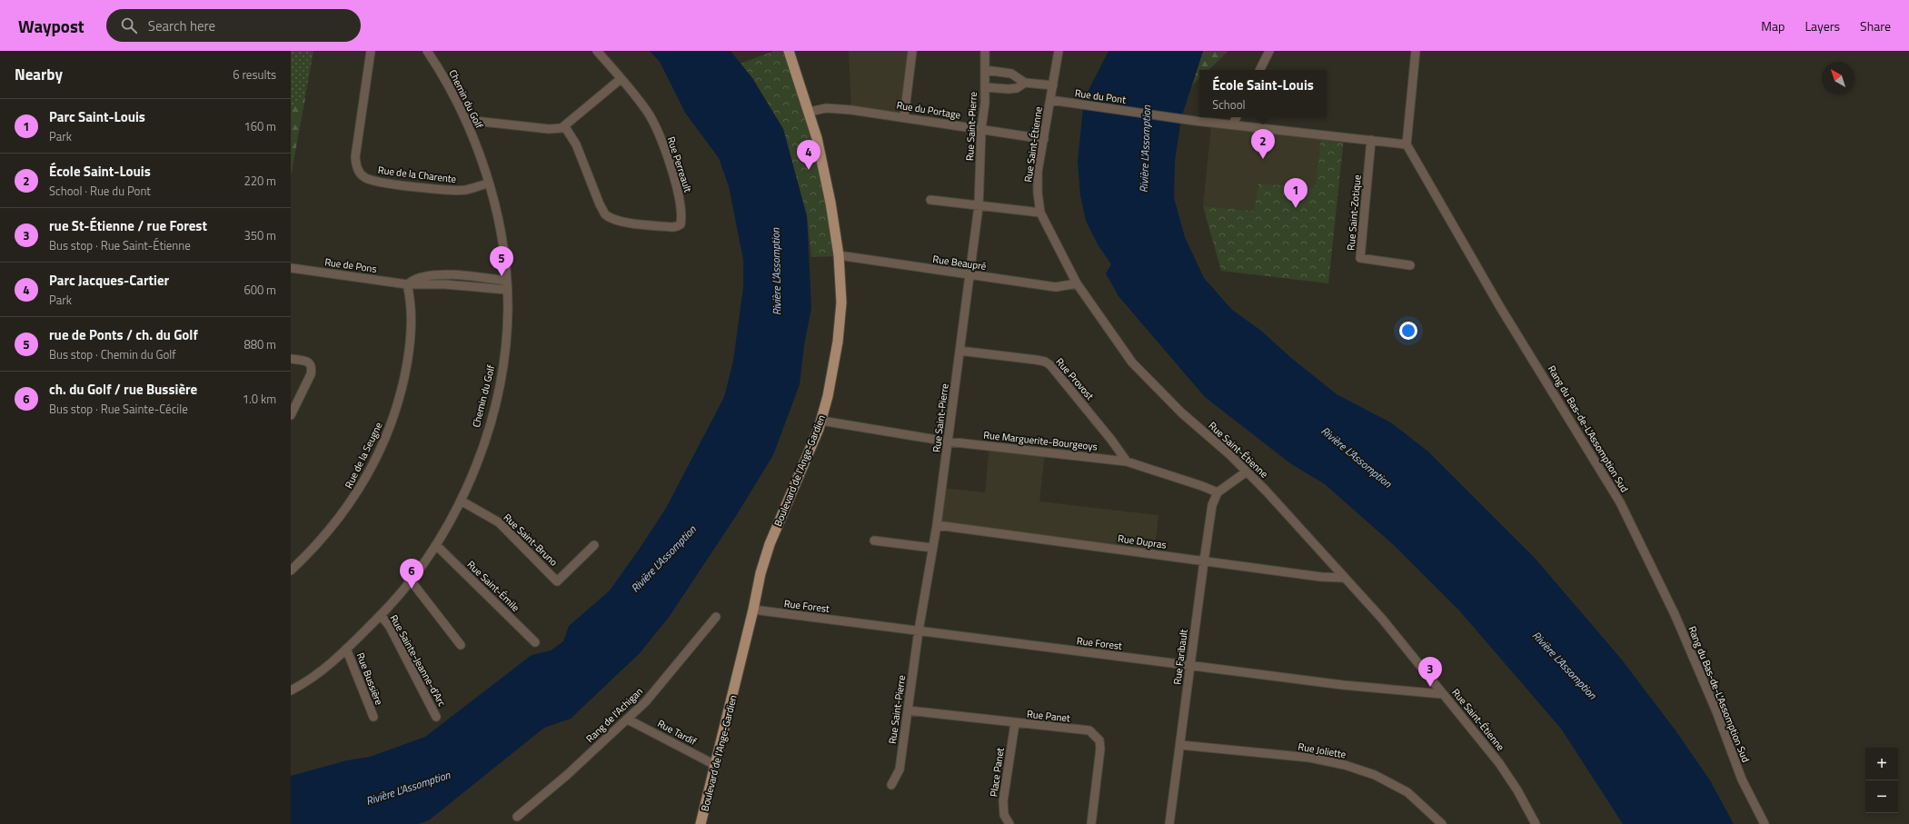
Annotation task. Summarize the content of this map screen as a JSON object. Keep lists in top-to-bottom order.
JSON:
{
  "streets": {
    "main road": ["Boulevard de l'Ange-Gardien"],
    "street": [
      "Rue du Pont",
      "Chemin du Golf",
      "Rue du Portage",
      "Rue Saint-Pierre",
      "Rue Saint-Étienne",
      "Rue Perreault",
      "Rue de la Charente",
      "Rue Saint-Zotique",
      "Rue Beaupré",
      "Rue de Pons",
      "Rue Provost",
      "Rang du Bas-de-L'Assomption Sud",
      "Rue Marguerite-Bourgeoys",
      "Rue de la Seugne",
      "Rue Saint-Bruno",
      "Rue Dupras",
      "Rue Saint-Émile",
      "Rue Forest",
      "Rue Faribault",
      "Rue Sainte-Jeanne-d'Arc",
      "Rue Bussière",
      "Rang de l'Achigan",
      "Rue Panet",
      "Rue Tardif",
      "Rue Joliette",
      "Place Panet"
    ]
  },
  "crossings": [
    ["Rue du Pont", "Rue Saint-Étienne"],
    ["Rue du Pont", "Rue Saint-Zotique"],
    ["Rue du Pont", "Rang du Bas-de-L'Assomption Sud"],
    ["Chemin du Golf", "Rue de la Charente"],
    ["Chemin du Golf", "Rue de Pons"],
    ["Chemin du Golf", "Rue Saint-Bruno"],
    ["Chemin du Golf", "Rue Saint-Émile"],
    ["Chemin du Golf", "Rue Sainte-Jeanne-d'Arc"],
    ["Chemin du Golf", "Rue Bussière"],
    ["Rue du Portage", "Rue Saint-Pierre"],
    ["Rue du Portage", "Rue Saint-Étienne"],
    ["Rue du Portage", "Boulevard de l'Ange-Gardien"],
    ["Rue Saint-Pierre", "Rue Beaupré"],
    ["Rue Saint-Pierre", "Rue Provost"],
    ["Rue Saint-Pierre", "Rue Marguerite-Bourgeoys"],
    ["Rue Saint-Pierre", "Rue Dupras"],
    ["Rue Saint-Pierre", "Rue Forest"],
    ["Rue Saint-Pierre", "Rue Panet"],
    ["Rue Saint-Étienne", "Rue Beaupré"],
    ["Rue Saint-Étienne", "Rue Dupras"],
    ["Rue Saint-Étienne", "Rue Forest"],
    ["Rue Beaupré", "Boulevard de l'Ange-Gardien"],
    ["Rue de Pons", "Rue de la Seugne"],
    ["Rue Provost", "Rue Marguerite-Bourgeoys"],
    ["Rue Marguerite-Bourgeoys", "Boulevard de l'Ange-Gardien"],
    ["Rue Marguerite-Bourgeoys", "Rue Faribault"],
    ["Boulevard de l'Ange-Gardien", "Rue Forest"],
    ["Boulevard de l'Ange-Gardien", "Rue Tardif"],
    ["Rue Dupras", "Rue Faribault"],
    ["Rue Forest", "Rue Faribault"],
    ["Rue Faribault", "Rue Joliette"],
    ["Rang de l'Achigan", "Rue Tardif"],
    ["Rue Panet", "Place Panet"]
  ],
  "water": ["Rivière L'Assomption"],
  "north": "top left",
  "page": {
    "header": "Waypost",
    "search": "Search here",
    "nav": ["Map", "Layers", "Share"],
    "heading": ["Nearby", "6 results"],
    "popup": ["École Saint-Louis", "School"],
    "list": [
      {
        "mark": "1",
        "name": "Parc Saint-Louis",
        "note": "Park",
        "value": "160 m"
      },
      {
        "mark": "2",
        "name": "École Saint-Louis",
        "note": "School · Rue du Pont",
        "value": "220 m"
      },
      {
        "mark": "3",
        "name": "rue St-Étienne / rue Forest",
        "note": "Bus stop · Rue Saint-Étienne",
        "value": "350 m"
      },
      {
        "mark": "4",
        "name": "Parc Jacques-Cartier",
        "note": "Park",
        "value": "600 m"
      },
      {
        "mark": "5",
        "name": "rue de Ponts / ch. du Golf",
        "note": "Bus stop · Chemin du Golf",
        "value": "880 m"
      },
      {
        "mark": "6",
        "name": "ch. du Golf / rue Bussière",
        "note": "Bus stop · Rue Sainte-Cécile",
        "value": "1.0 km"
      }
    ],
    "pins": [
      "2",
      "4",
      "1",
      "5",
      "6",
      "3"
    ],
    "map_buttons": ["+", "−"]
  }
}
